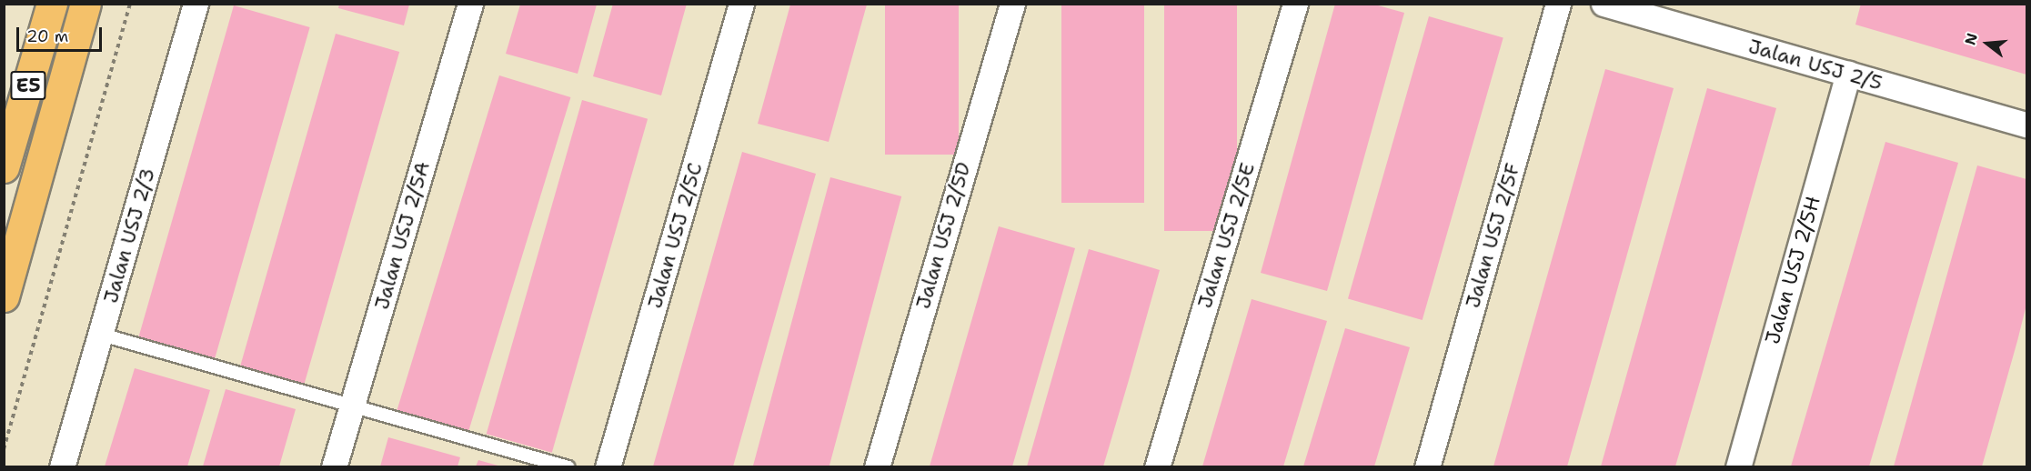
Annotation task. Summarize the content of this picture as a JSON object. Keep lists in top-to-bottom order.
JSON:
{
  "streets": {
    "highway": ["E5"],
    "street": [
      "Jalan USJ 2/5",
      "Jalan USJ 2/3",
      "Jalan USJ 2/5A",
      "Jalan USJ 2/5C",
      "Jalan USJ 2/5D",
      "Jalan USJ 2/5E",
      "Jalan USJ 2/5F",
      "Jalan USJ 2/5H"
    ]
  },
  "crossings": [
    ["Jalan USJ 2/5", "Jalan USJ 2/5H"]
  ],
  "scale_bar": "20 m",
  "north": "left"
}
